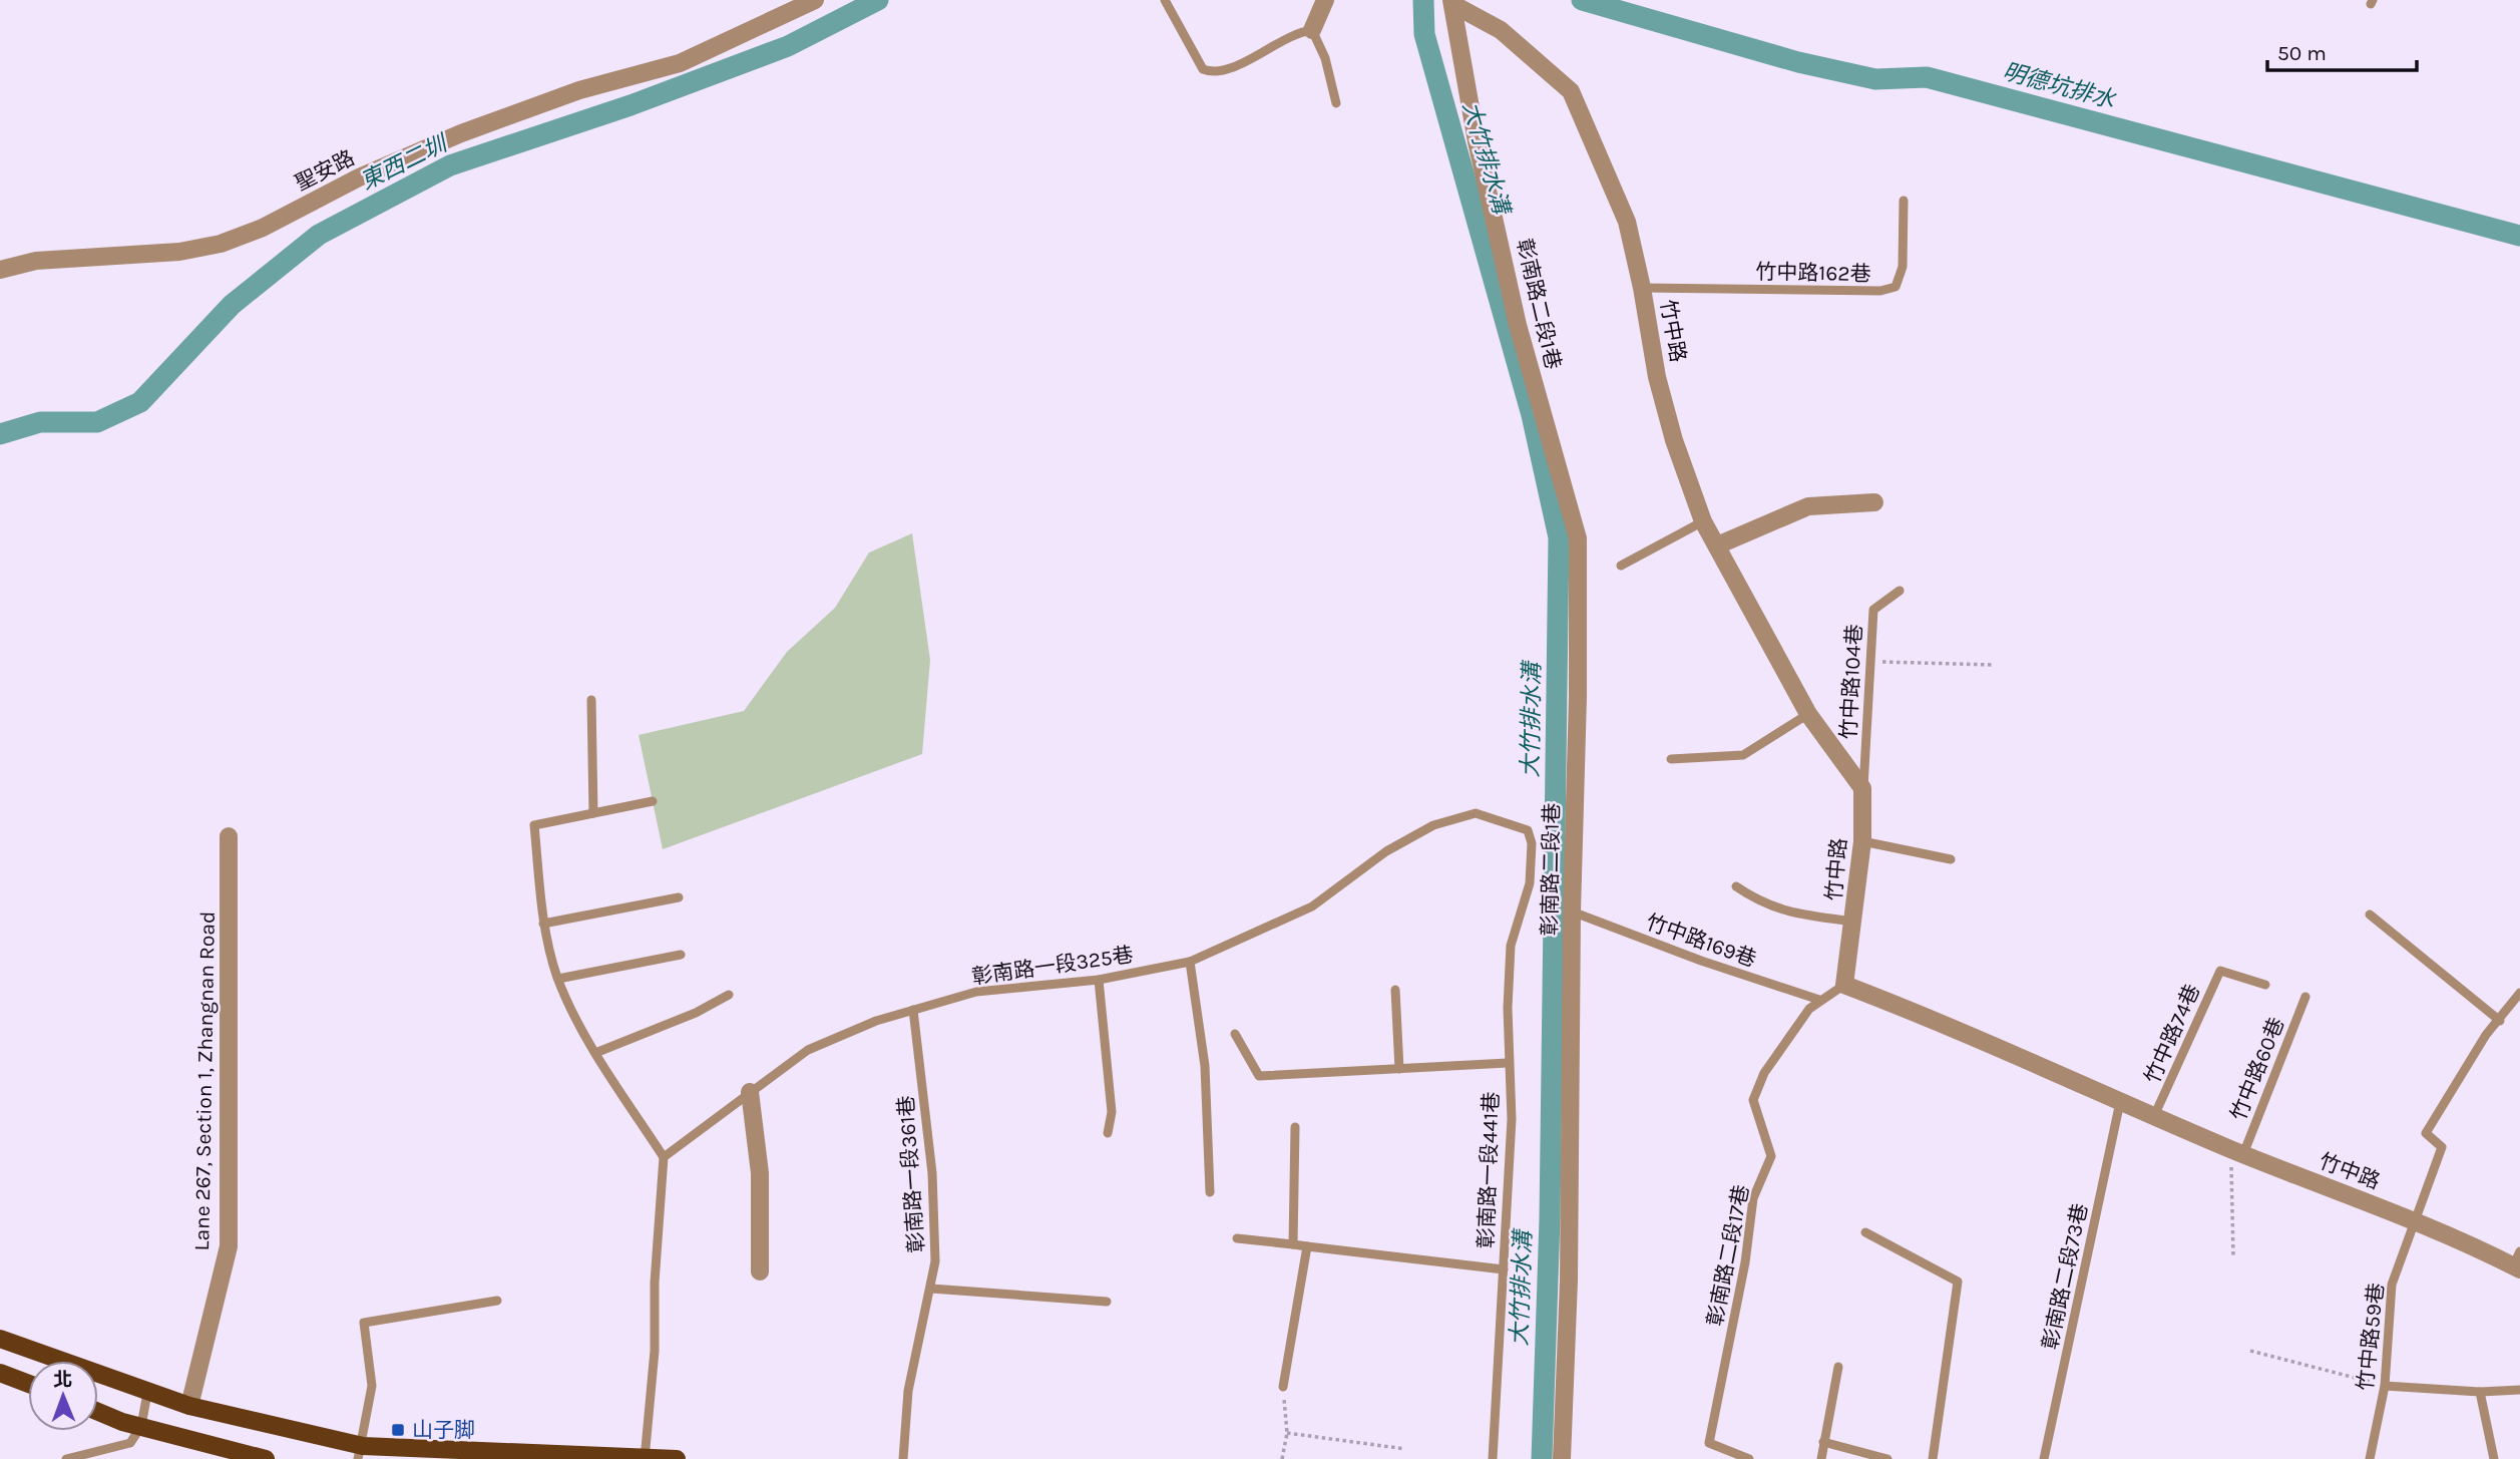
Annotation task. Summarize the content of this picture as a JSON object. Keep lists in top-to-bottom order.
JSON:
{
  "streets": {
    "street": [
      "聖安路",
      "彰南路二段1巷",
      "竹中路",
      "Lane 267, Section 1, Zhangnan Road"
    ],
    "lane": [
      "竹中路162巷",
      "竹中路104巷",
      "竹中路169巷",
      "彰南路一段325巷",
      "竹中路74巷",
      "竹中路60巷",
      "彰南路一段441巷",
      "彰南路一段361巷",
      "彰南路二段17巷",
      "彰南路二段73巷",
      "竹中路59巷"
    ]
  },
  "crossings": [
    ["竹中路162巷", "竹中路"],
    ["彰南路二段1巷", "竹中路"],
    ["彰南路二段1巷", "竹中路169巷"],
    ["竹中路", "竹中路104巷"],
    ["竹中路", "竹中路74巷"],
    ["竹中路", "竹中路60巷"],
    ["竹中路", "彰南路二段17巷"],
    ["竹中路", "彰南路二段73巷"],
    ["竹中路", "竹中路59巷"],
    ["竹中路169巷", "彰南路二段17巷"],
    ["彰南路一段325巷", "彰南路一段441巷"],
    ["彰南路一段325巷", "彰南路一段361巷"]
  ],
  "water": ["明德坑排水", "大竹排水溝", "東西二圳"],
  "places": {
    "transit": ["山子脚"]
  },
  "scale_bar": "50 m",
  "north": "top"
}
